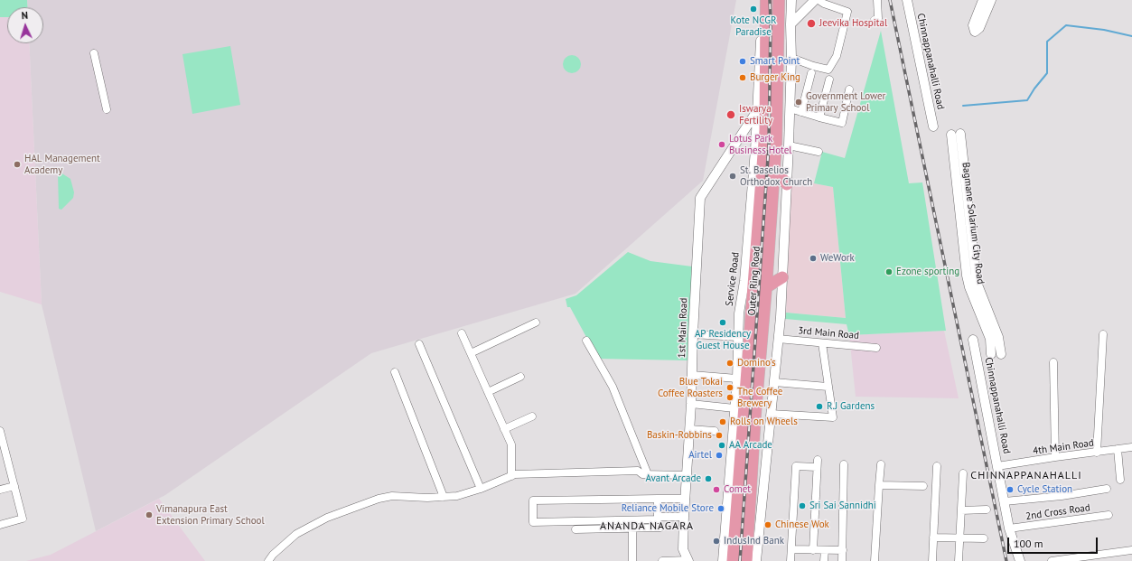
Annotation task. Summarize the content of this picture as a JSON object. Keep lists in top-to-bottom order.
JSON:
{
  "streets": {
    "highway": ["Outer Ring Road"],
    "street": [
      "Chinnappanahalli Road",
      "Bagmane Solarium City Road",
      "Service Road",
      "1st Main Road",
      "3rd Main Road",
      "4th Main Road",
      "2nd Cross Road"
    ]
  },
  "crossings": [
    ["Chinnappanahalli Road", "4th Main Road"],
    ["Chinnappanahalli Road", "2nd Cross Road"],
    ["Service Road", "1st Main Road"]
  ],
  "districts": ["CHINNAPPANAHALLI", "ANANDA NAGARA"],
  "places": [
    "Kote NCGR Paradise",
    "Jeevika Hospital",
    "Smart Point",
    "Burger King",
    "Government Lower Primary School",
    "Iswarya Fertility",
    "Lotus Park Business Hotel",
    "HAL Management Academy",
    "St. Baselios Orthodox Church",
    "WeWork",
    "Ezone sporting",
    "AP Residency Guest House",
    "Domino's",
    "Blue Tokai Coffee Roasters",
    "The Coffee Brewery",
    "R.J Gardens",
    "Rolls on Wheels",
    "Baskin-Robbins",
    "AA Arcade",
    "Airtel",
    "Avant Arcade",
    "Comet",
    "Cycle Station",
    "Sri Sai Sannidhi",
    "Reliance Mobile Store",
    "Vimanapura East Extension Primary School",
    "Chinese Wok",
    "IndusInd Bank"
  ],
  "scale_bar": "100 m",
  "north": "top"
}
